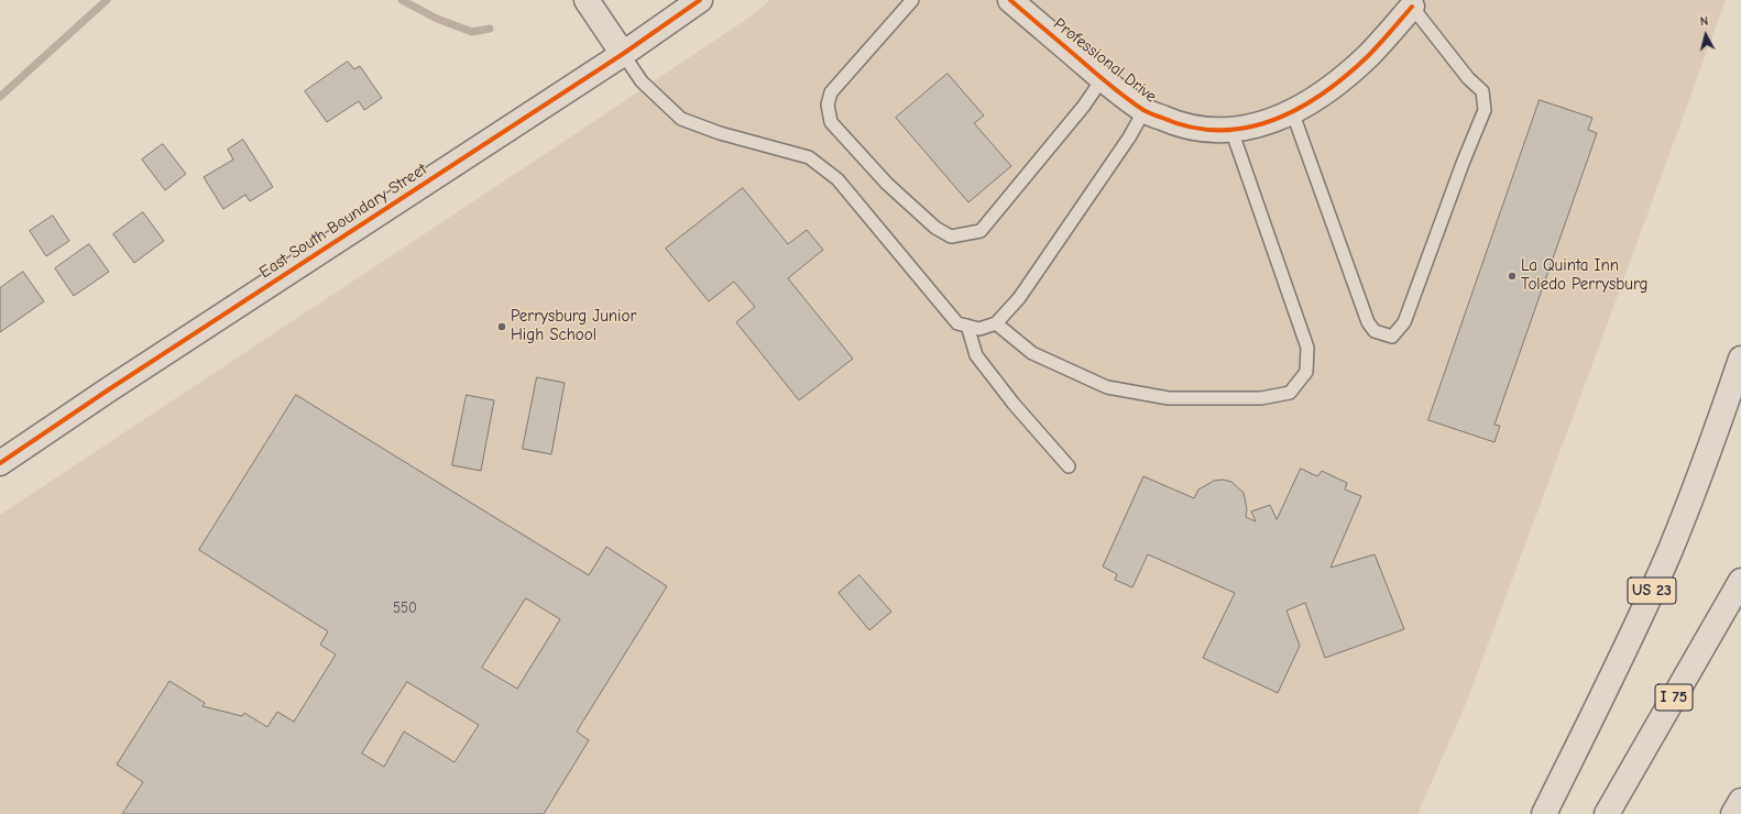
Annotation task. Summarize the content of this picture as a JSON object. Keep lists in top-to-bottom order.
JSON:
{
  "streets": {
    "main road": [
      "Professional Drive",
      "East South Boundary Street",
      "US 23",
      "I 75"
    ]
  },
  "places": ["La Quinta Inn Toledo Perrysburg", "Perrysburg Junior High School"],
  "house_numbers": ["550"],
  "north": "top"
}
